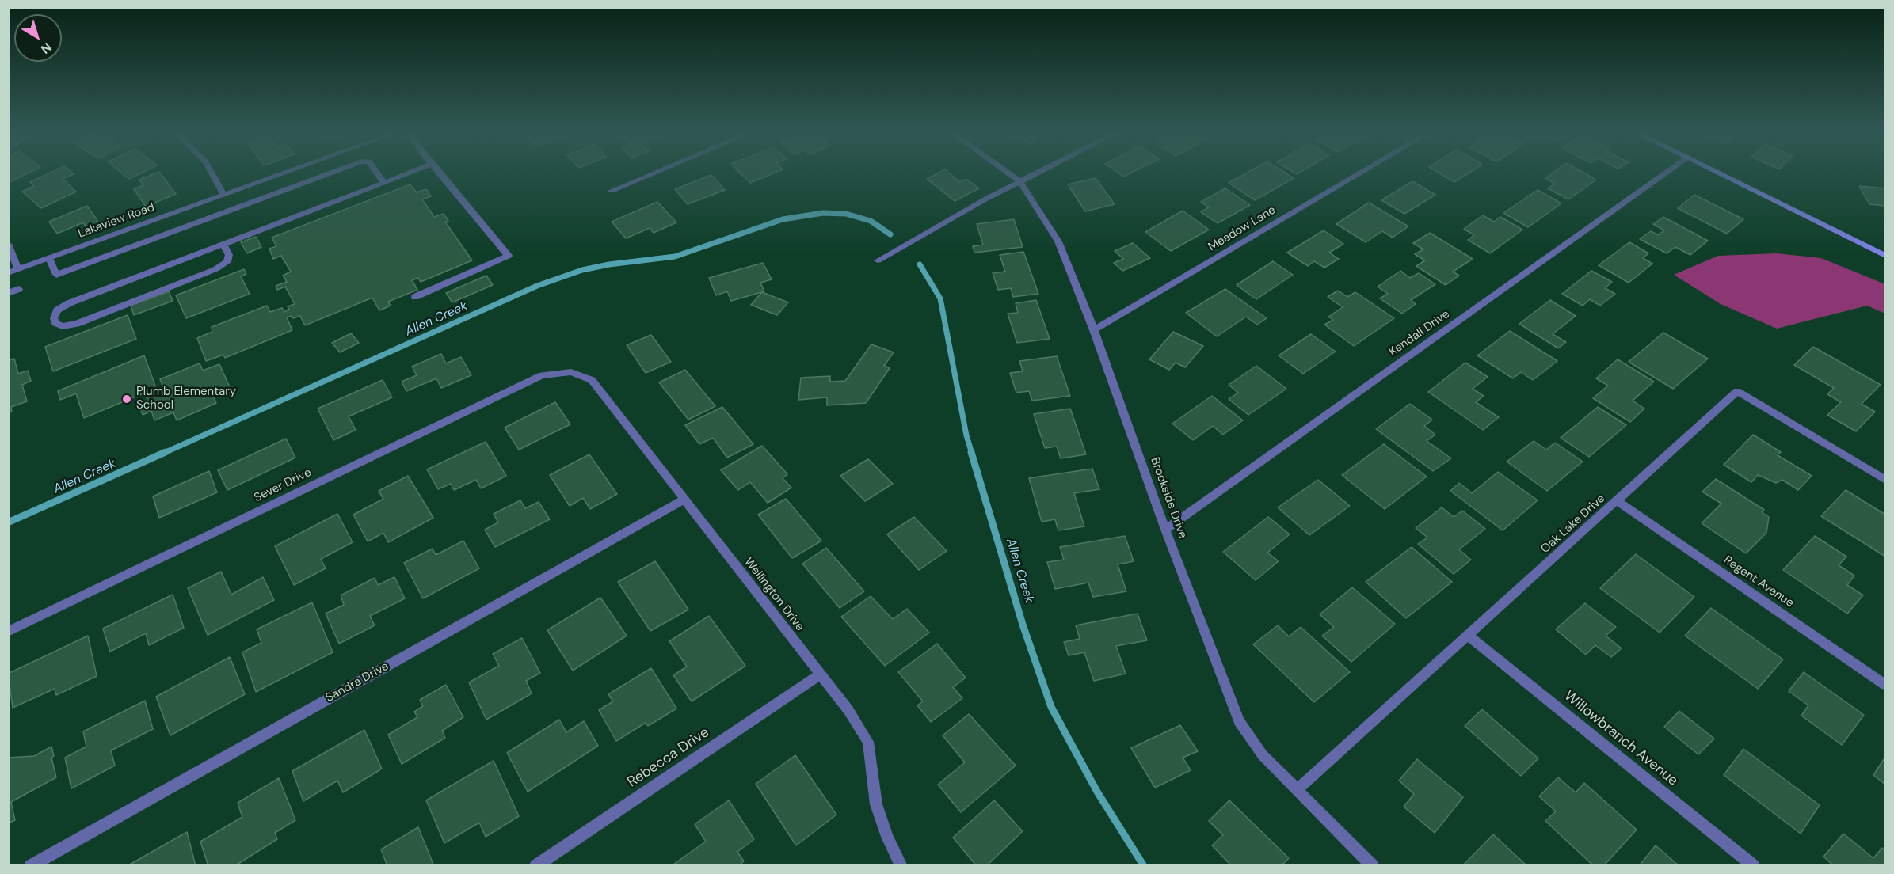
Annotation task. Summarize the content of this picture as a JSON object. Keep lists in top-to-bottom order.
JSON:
{
  "streets": {
    "street": [
      "Lakeview Road",
      "Meadow Lane",
      "Kendall Drive",
      "Sever Drive",
      "Brookside Drive",
      "Oak Lake Drive",
      "Regent Avenue",
      "Wellington Drive",
      "Sandra Drive",
      "Willowbranch Avenue",
      "Rebecca Drive"
    ]
  },
  "crossings": [
    ["Meadow Lane", "Brookside Drive"],
    ["Kendall Drive", "Brookside Drive"],
    ["Sever Drive", "Wellington Drive"],
    ["Brookside Drive", "Oak Lake Drive"],
    ["Oak Lake Drive", "Regent Avenue"],
    ["Oak Lake Drive", "Willowbranch Avenue"],
    ["Wellington Drive", "Sandra Drive"],
    ["Wellington Drive", "Rebecca Drive"]
  ],
  "water": ["Allen Creek"],
  "places": ["Plumb Elementary School"],
  "north": "bottom right"
}
